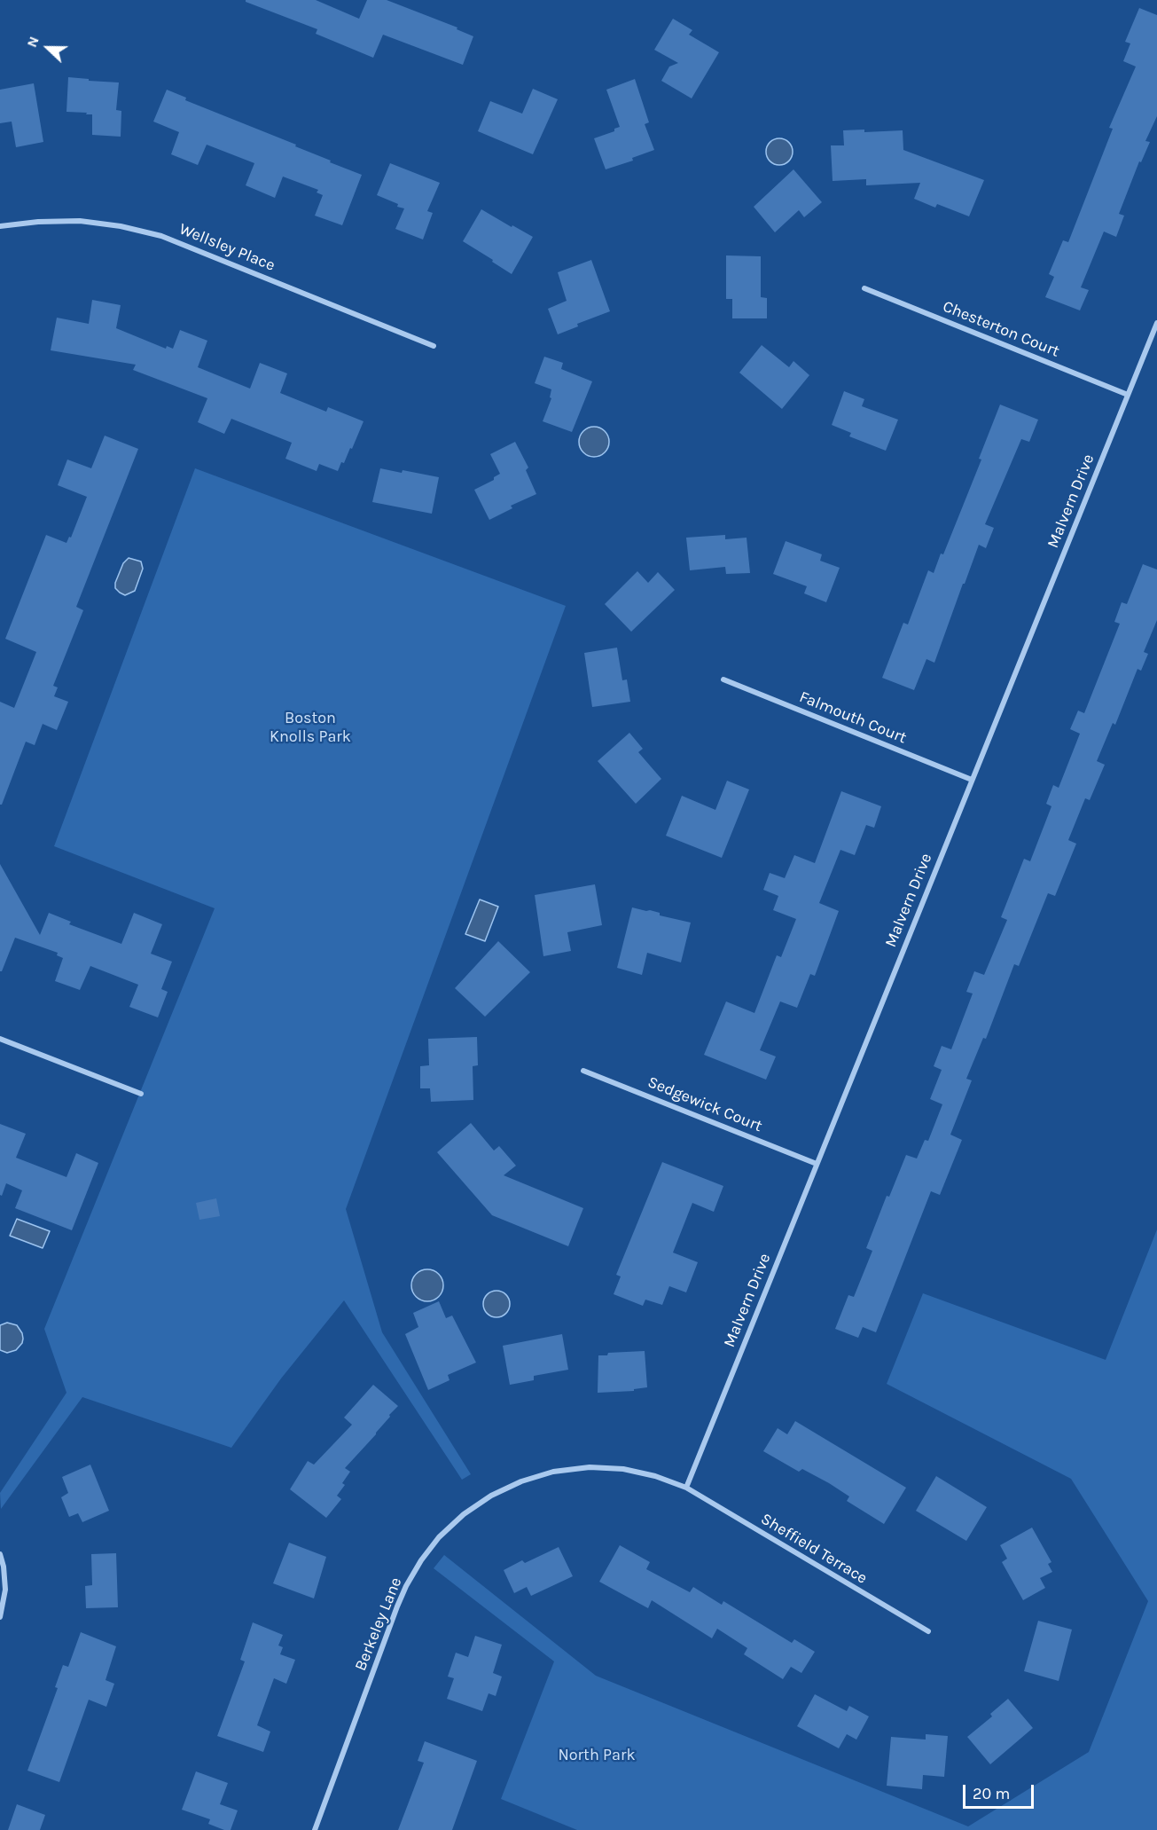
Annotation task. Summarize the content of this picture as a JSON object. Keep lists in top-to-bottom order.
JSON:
{
  "streets": {
    "street": [
      "Wellsley Place",
      "Chesterton Court",
      "Malvern Drive",
      "Falmouth Court",
      "Sedgewick Court",
      "Sheffield Terrace",
      "Berkeley Lane"
    ]
  },
  "crossings": [
    ["Chesterton Court", "Malvern Drive"],
    ["Malvern Drive", "Falmouth Court"],
    ["Malvern Drive", "Sedgewick Court"],
    ["Malvern Drive", "Sheffield Terrace"],
    ["Malvern Drive", "Berkeley Lane"],
    ["Sheffield Terrace", "Berkeley Lane"]
  ],
  "parks": ["Boston Knolls Park", "North Park"],
  "scale_bar": "20 m",
  "north": "left"
}
